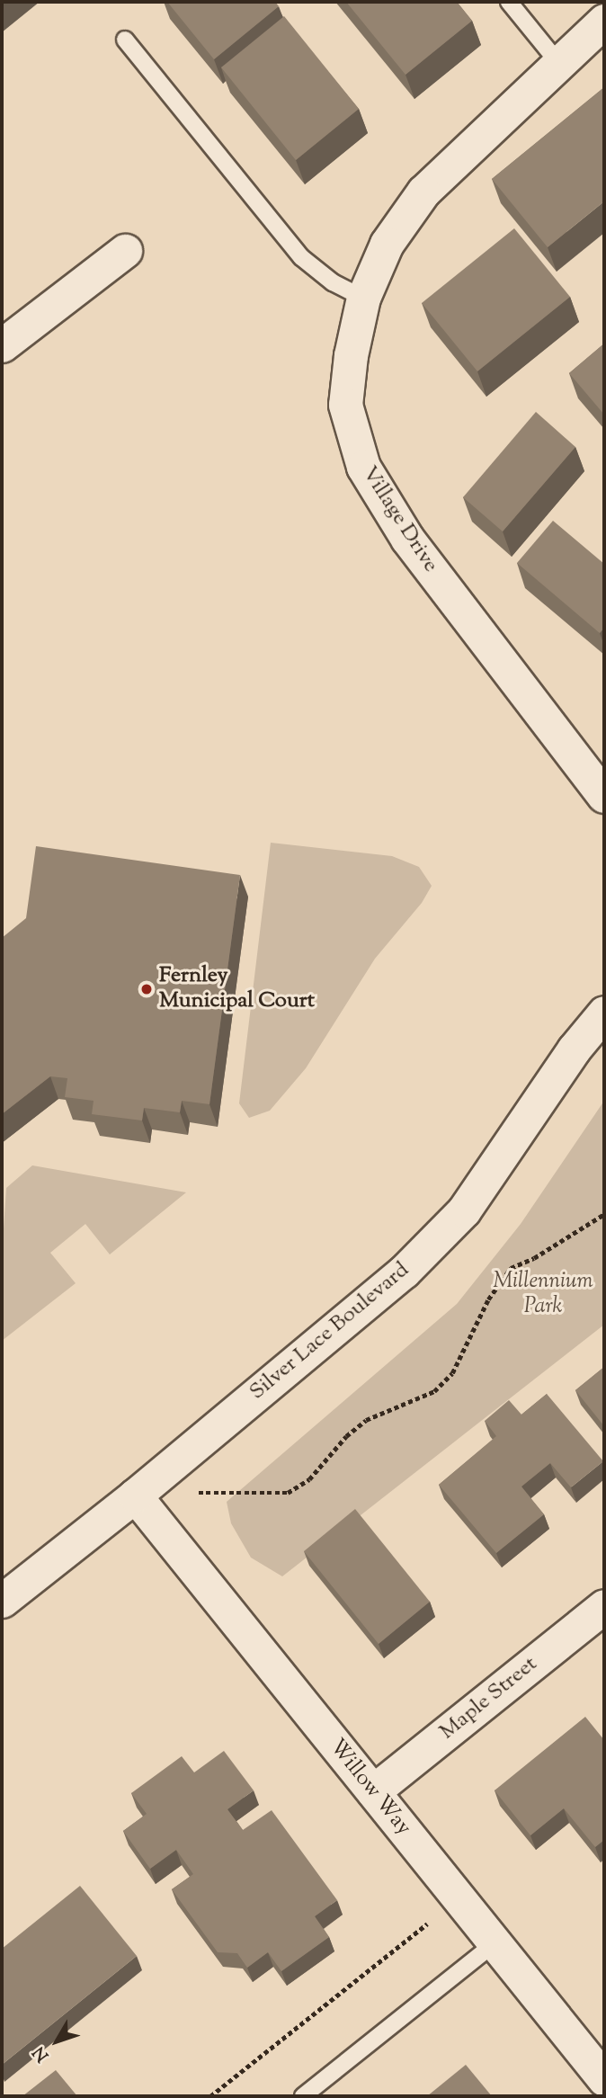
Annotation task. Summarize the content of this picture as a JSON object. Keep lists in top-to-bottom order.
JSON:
{
  "streets": {
    "street": [
      "Village Drive",
      "Silver Lace Boulevard",
      "Maple Street",
      "Willow Way"
    ]
  },
  "crossings": [
    ["Silver Lace Boulevard", "Willow Way"],
    ["Maple Street", "Willow Way"]
  ],
  "parks": ["Millennium Park"],
  "places": ["Fernley Municipal Court"],
  "north": "bottom left"
}
